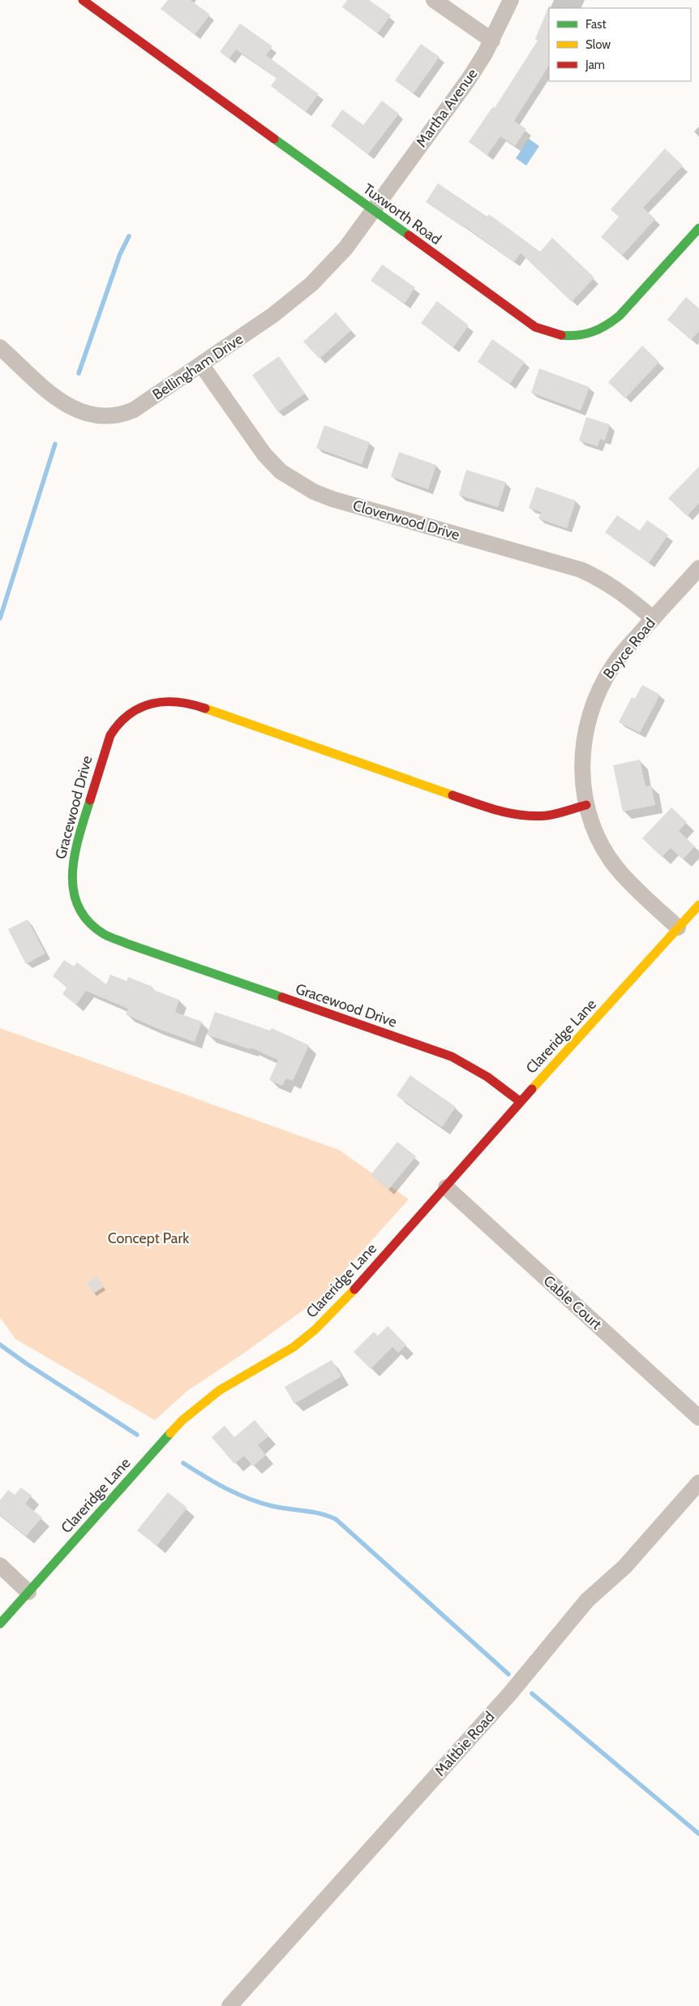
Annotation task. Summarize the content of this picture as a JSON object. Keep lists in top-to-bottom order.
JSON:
{
  "streets": {
    "street": [
      "Martha Avenue",
      "Tuxworth Road",
      "Bellingham Drive",
      "Cloverwood Drive",
      "Boyce Road",
      "Gracewood Drive",
      "Clareridge Lane",
      "Cable Court",
      "Maltbie Road"
    ]
  },
  "crossings": [
    ["Martha Avenue", "Tuxworth Road"],
    ["Martha Avenue", "Bellingham Drive"],
    ["Tuxworth Road", "Bellingham Drive"],
    ["Bellingham Drive", "Cloverwood Drive"],
    ["Cloverwood Drive", "Boyce Road"],
    ["Boyce Road", "Gracewood Drive"],
    ["Boyce Road", "Clareridge Lane"],
    ["Gracewood Drive", "Clareridge Lane"],
    ["Clareridge Lane", "Cable Court"]
  ],
  "parks": ["Concept Park"],
  "legend": ["Fast", "Slow", "Jam"]
}
